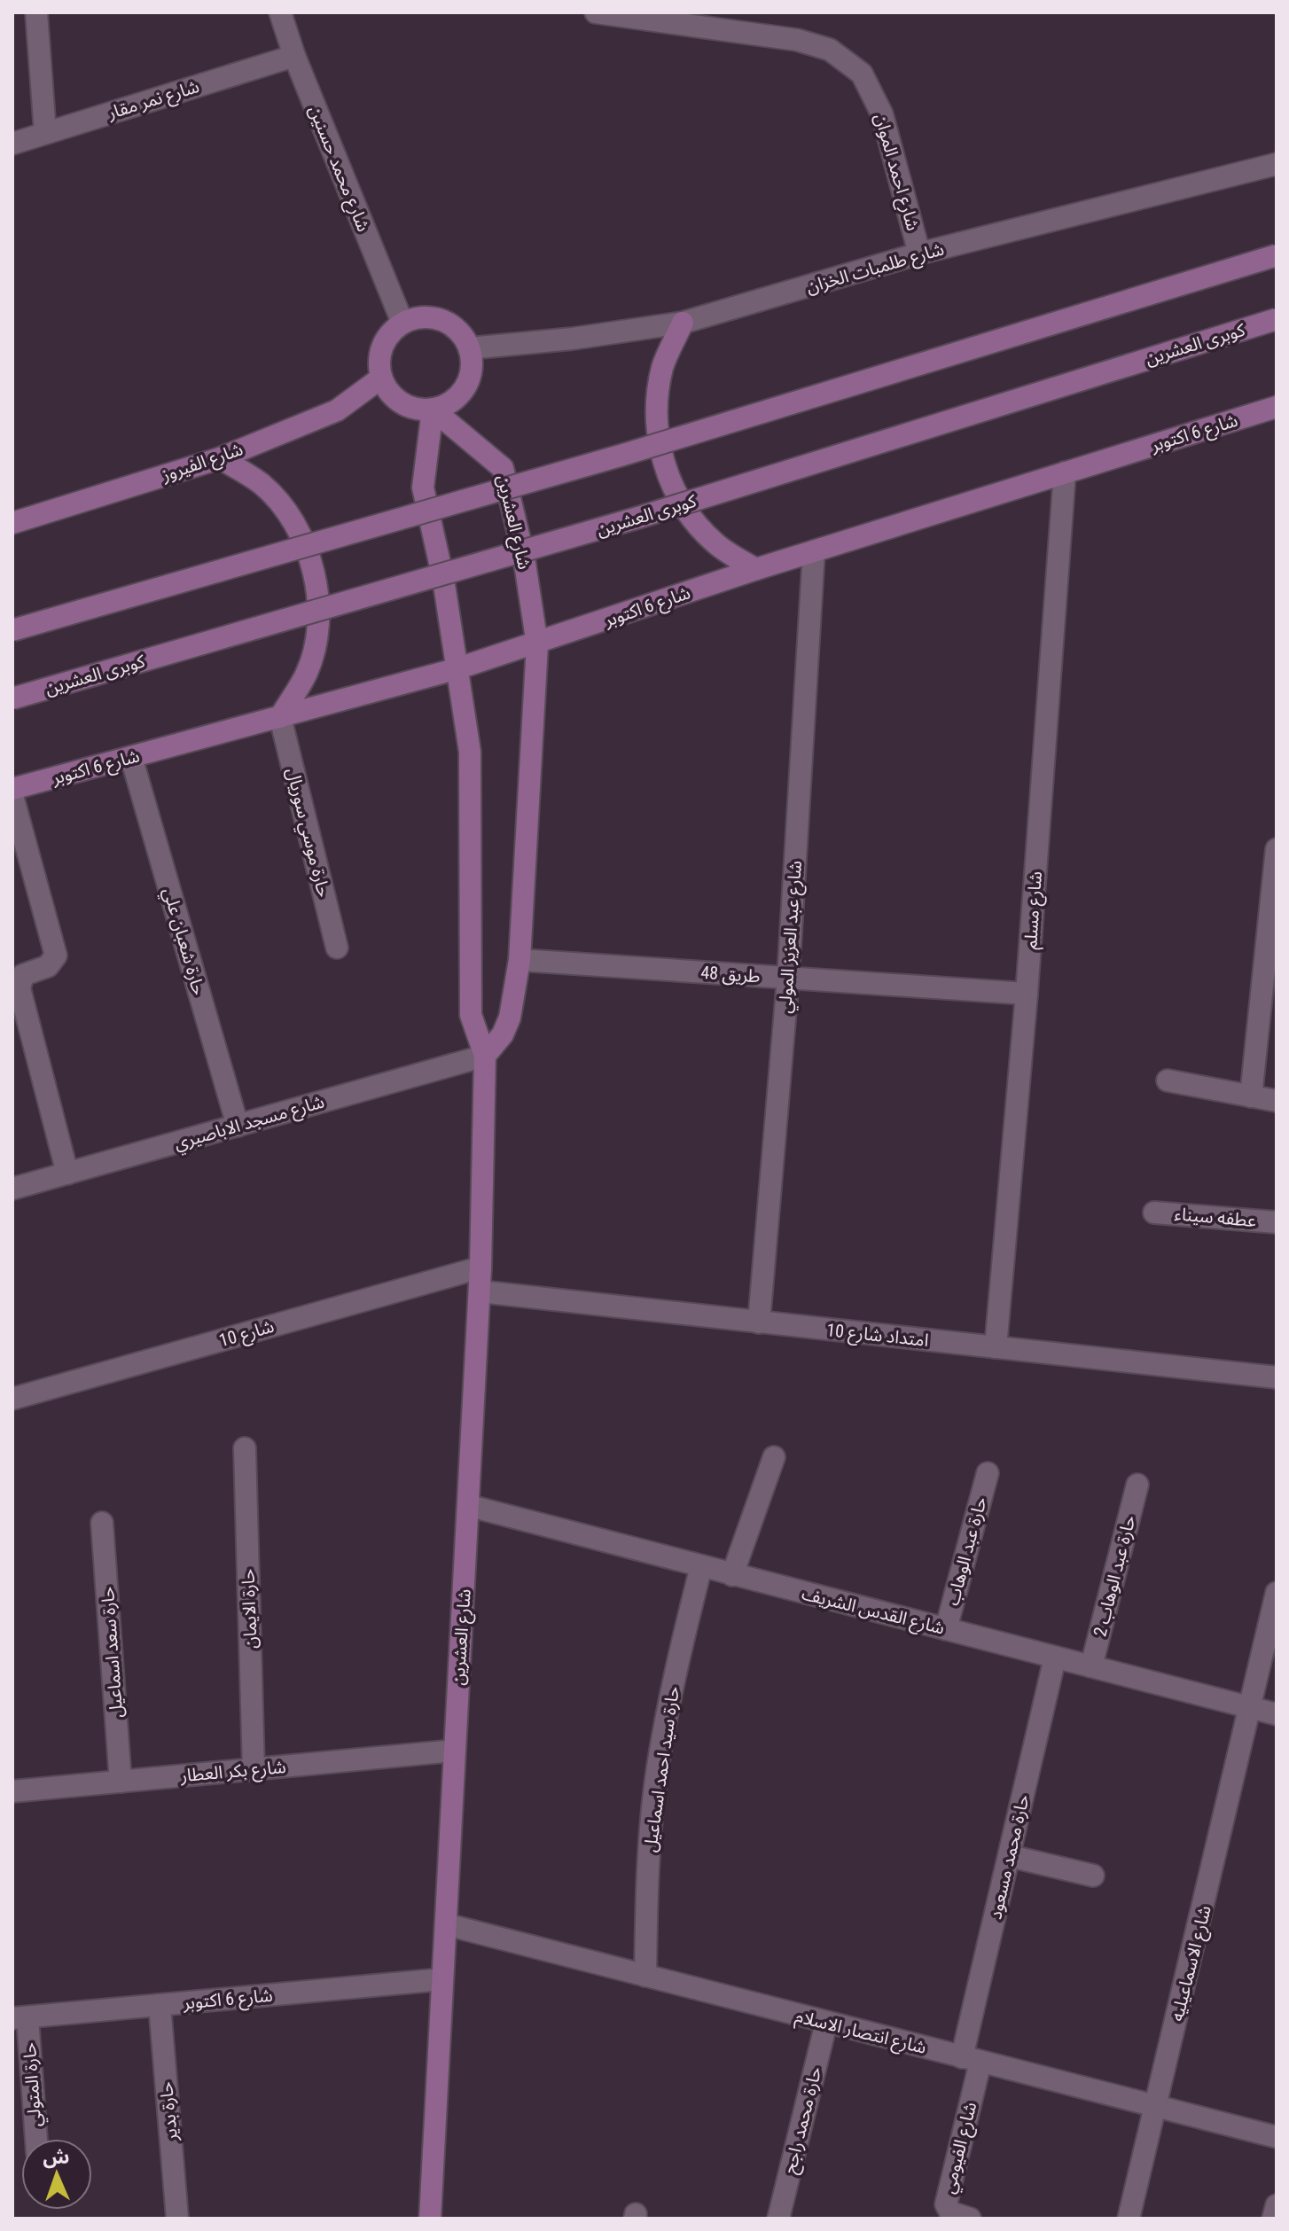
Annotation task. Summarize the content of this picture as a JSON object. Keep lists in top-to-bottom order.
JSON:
{
  "streets": {
    "main road": [
      "كوبرى العشرين",
      "شارع 6 اكتوبر",
      "شارع الفيروز",
      "شارع العشرين"
    ],
    "street": [
      "شارع نمر مقار",
      "شارع محمد حسنين",
      "شارع احمد الموان",
      "شارع طلمبات الخزان",
      "حارة موسي سوريال",
      "شارع مسلم",
      "شارع عبد العزيز المولي",
      "حارة شعبان علي",
      "طريق 48",
      "شارع مسجد الاباصيري",
      "عطفه سيناء",
      "شارع 10",
      "امتداد شارع 10",
      "حارة عبد الوهاب",
      "حارة عبد الوهاب 2",
      "حارة الايمان",
      "شارع القدس الشريف",
      "حارة سعد اسماعيل",
      "حارة سيد احمد اسماعيل",
      "شارع بكر العطار",
      "حارة محمد مسعود",
      "شارع الاسماعيليه",
      "شارع انتصار الاسلام",
      "حارة المتولي",
      "حارة بدير",
      "حارة محمد راجح",
      "شارع الفيومي"
    ]
  },
  "crossings": [
    ["شارع نمر مقار", "شارع محمد حسنين"],
    ["شارع محمد حسنين", "شارع طلمبات الخزان"],
    ["شارع محمد حسنين", "شارع الفيروز"],
    ["شارع محمد حسنين", "شارع العشرين"],
    ["شارع احمد الموان", "شارع طلمبات الخزان"],
    ["شارع طلمبات الخزان", "شارع الفيروز"],
    ["شارع طلمبات الخزان", "شارع العشرين"],
    ["شارع 6 اكتوبر", "شارع العشرين"],
    ["شارع 6 اكتوبر", "حارة موسي سوريال"],
    ["شارع 6 اكتوبر", "شارع مسلم"],
    ["شارع 6 اكتوبر", "شارع عبد العزيز المولي"],
    ["شارع 6 اكتوبر", "حارة شعبان علي"],
    ["شارع 6 اكتوبر", "حارة المتولي"],
    ["شارع 6 اكتوبر", "حارة بدير"],
    ["شارع الفيروز", "شارع العشرين"],
    ["شارع العشرين", "طريق 48"],
    ["شارع العشرين", "شارع مسجد الاباصيري"],
    ["شارع العشرين", "شارع 10"],
    ["شارع العشرين", "امتداد شارع 10"],
    ["شارع العشرين", "شارع القدس الشريف"],
    ["شارع العشرين", "شارع بكر العطار"],
    ["شارع العشرين", "شارع انتصار الاسلام"],
    ["شارع مسلم", "طريق 48"],
    ["شارع مسلم", "امتداد شارع 10"],
    ["شارع عبد العزيز المولي", "طريق 48"],
    ["شارع عبد العزيز المولي", "امتداد شارع 10"],
    ["حارة شعبان علي", "شارع مسجد الاباصيري"],
    ["حارة عبد الوهاب", "شارع القدس الشريف"],
    ["حارة عبد الوهاب 2", "شارع القدس الشريف"],
    ["حارة الايمان", "شارع بكر العطار"],
    ["شارع القدس الشريف", "حارة سيد احمد اسماعيل"],
    ["شارع القدس الشريف", "حارة محمد مسعود"],
    ["شارع القدس الشريف", "شارع الاسماعيليه"],
    ["حارة سعد اسماعيل", "شارع بكر العطار"],
    ["حارة سيد احمد اسماعيل", "شارع انتصار الاسلام"],
    ["حارة محمد مسعود", "شارع انتصار الاسلام"],
    ["حارة محمد مسعود", "شارع الفيومي"],
    ["شارع الاسماعيليه", "شارع انتصار الاسلام"],
    ["شارع انتصار الاسلام", "حارة محمد راجح"],
    ["شارع انتصار الاسلام", "شارع الفيومي"]
  ],
  "north": "top"
}
